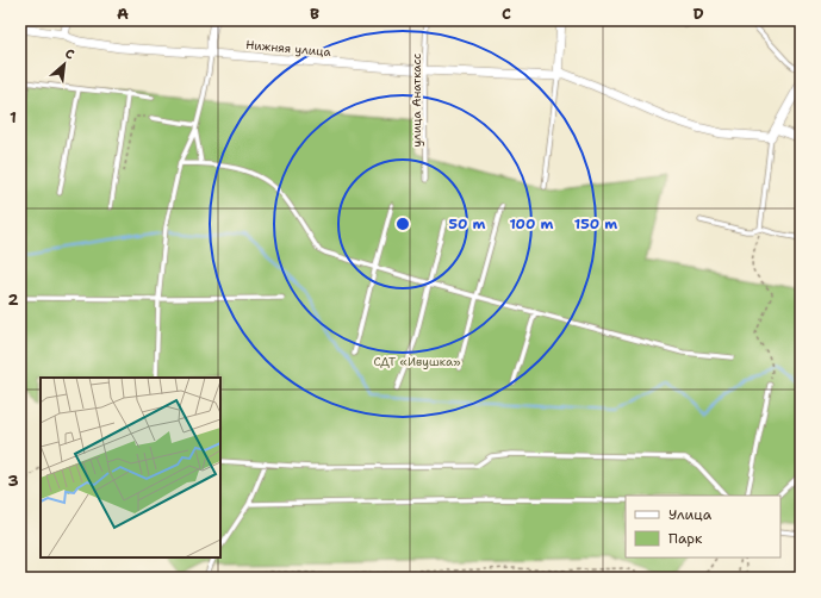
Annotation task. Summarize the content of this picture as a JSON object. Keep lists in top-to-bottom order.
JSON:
{
  "streets": {
    "street": ["Нижняя улица"],
    "lane": ["улица Анаткасс"]
  },
  "crossings": [
    ["Нижняя улица", "улица Анаткасс"]
  ],
  "parks": ["СДТ «Ивушка»"],
  "legend": ["Улица", "Парк"],
  "north": "top right",
  "grid": {
    "columns": [
      "A",
      "B",
      "C",
      "D"
    ],
    "rows": ["1", "2", "3"]
  },
  "rings": ["50 m", "100 m", "150 m"]
}
